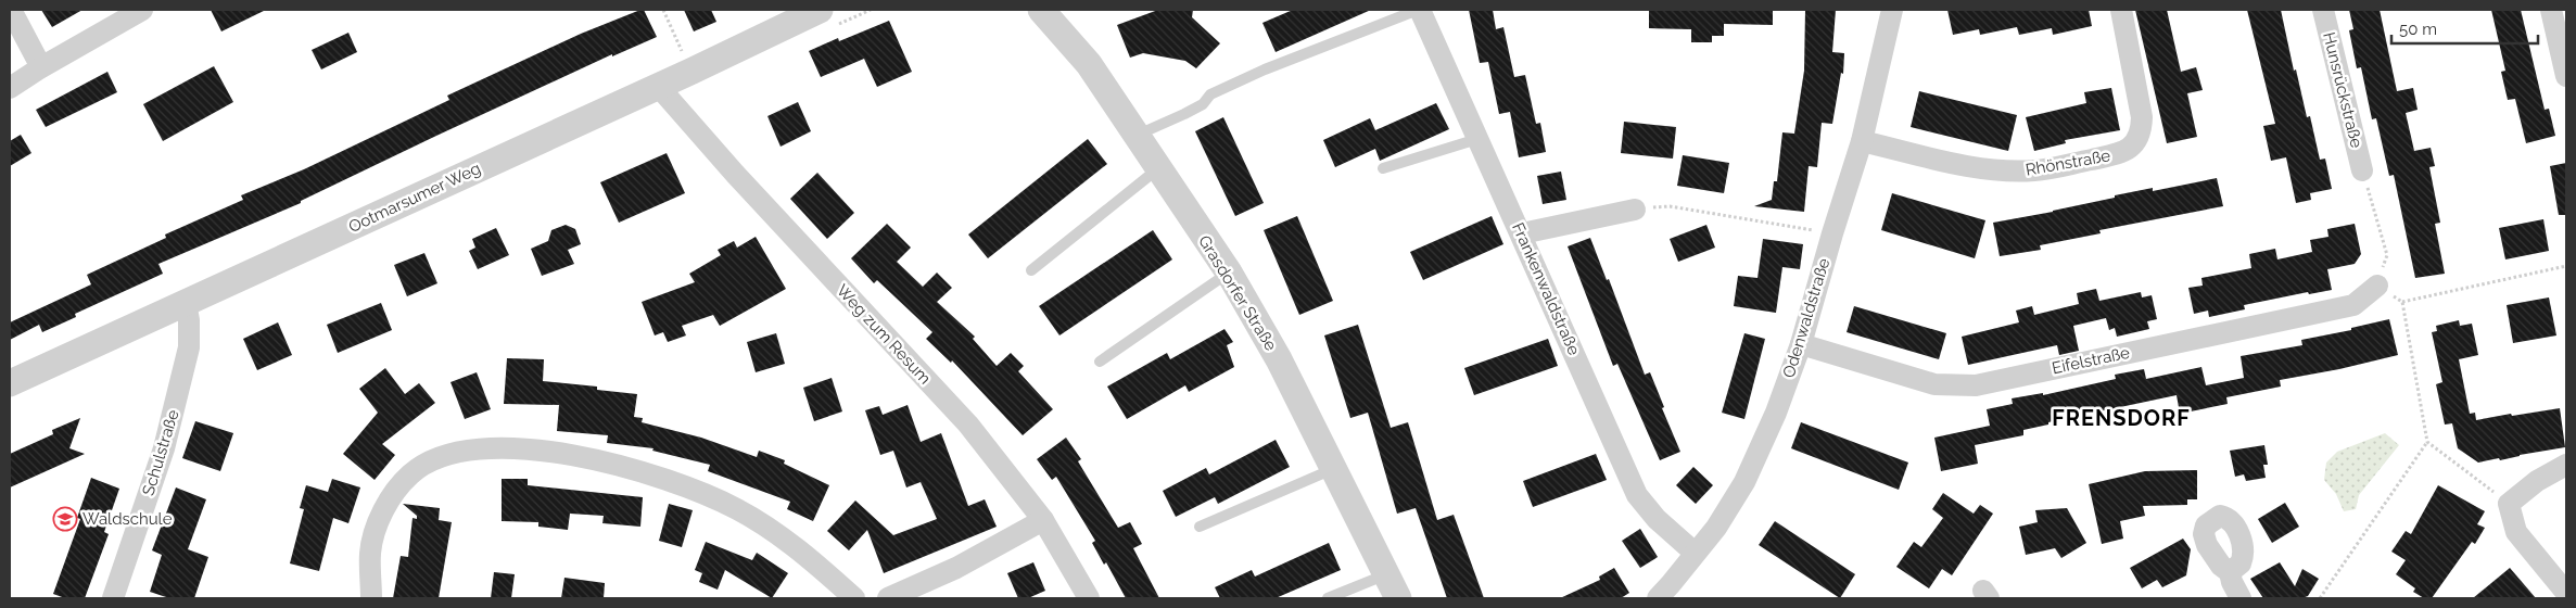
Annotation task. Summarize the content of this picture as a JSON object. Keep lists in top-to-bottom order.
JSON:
{
  "streets": {
    "street": [
      "Hunsrückstraße",
      "Rhönstraße",
      "Ootmarsumer Weg",
      "Frankenwaldstraße",
      "Grasdorfer Straße",
      "Odenwaldstraße",
      "Weg zum Resum",
      "Eifelstraße",
      "Schulstraße"
    ]
  },
  "crossings": [
    ["Rhönstraße", "Odenwaldstraße"],
    ["Ootmarsumer Weg", "Weg zum Resum"],
    ["Ootmarsumer Weg", "Schulstraße"],
    ["Frankenwaldstraße", "Odenwaldstraße"],
    ["Odenwaldstraße", "Eifelstraße"]
  ],
  "districts": ["FRENSDORF"],
  "places": {
    "school or university": ["Waldschule"]
  },
  "scale_bar": "50 m"
}
